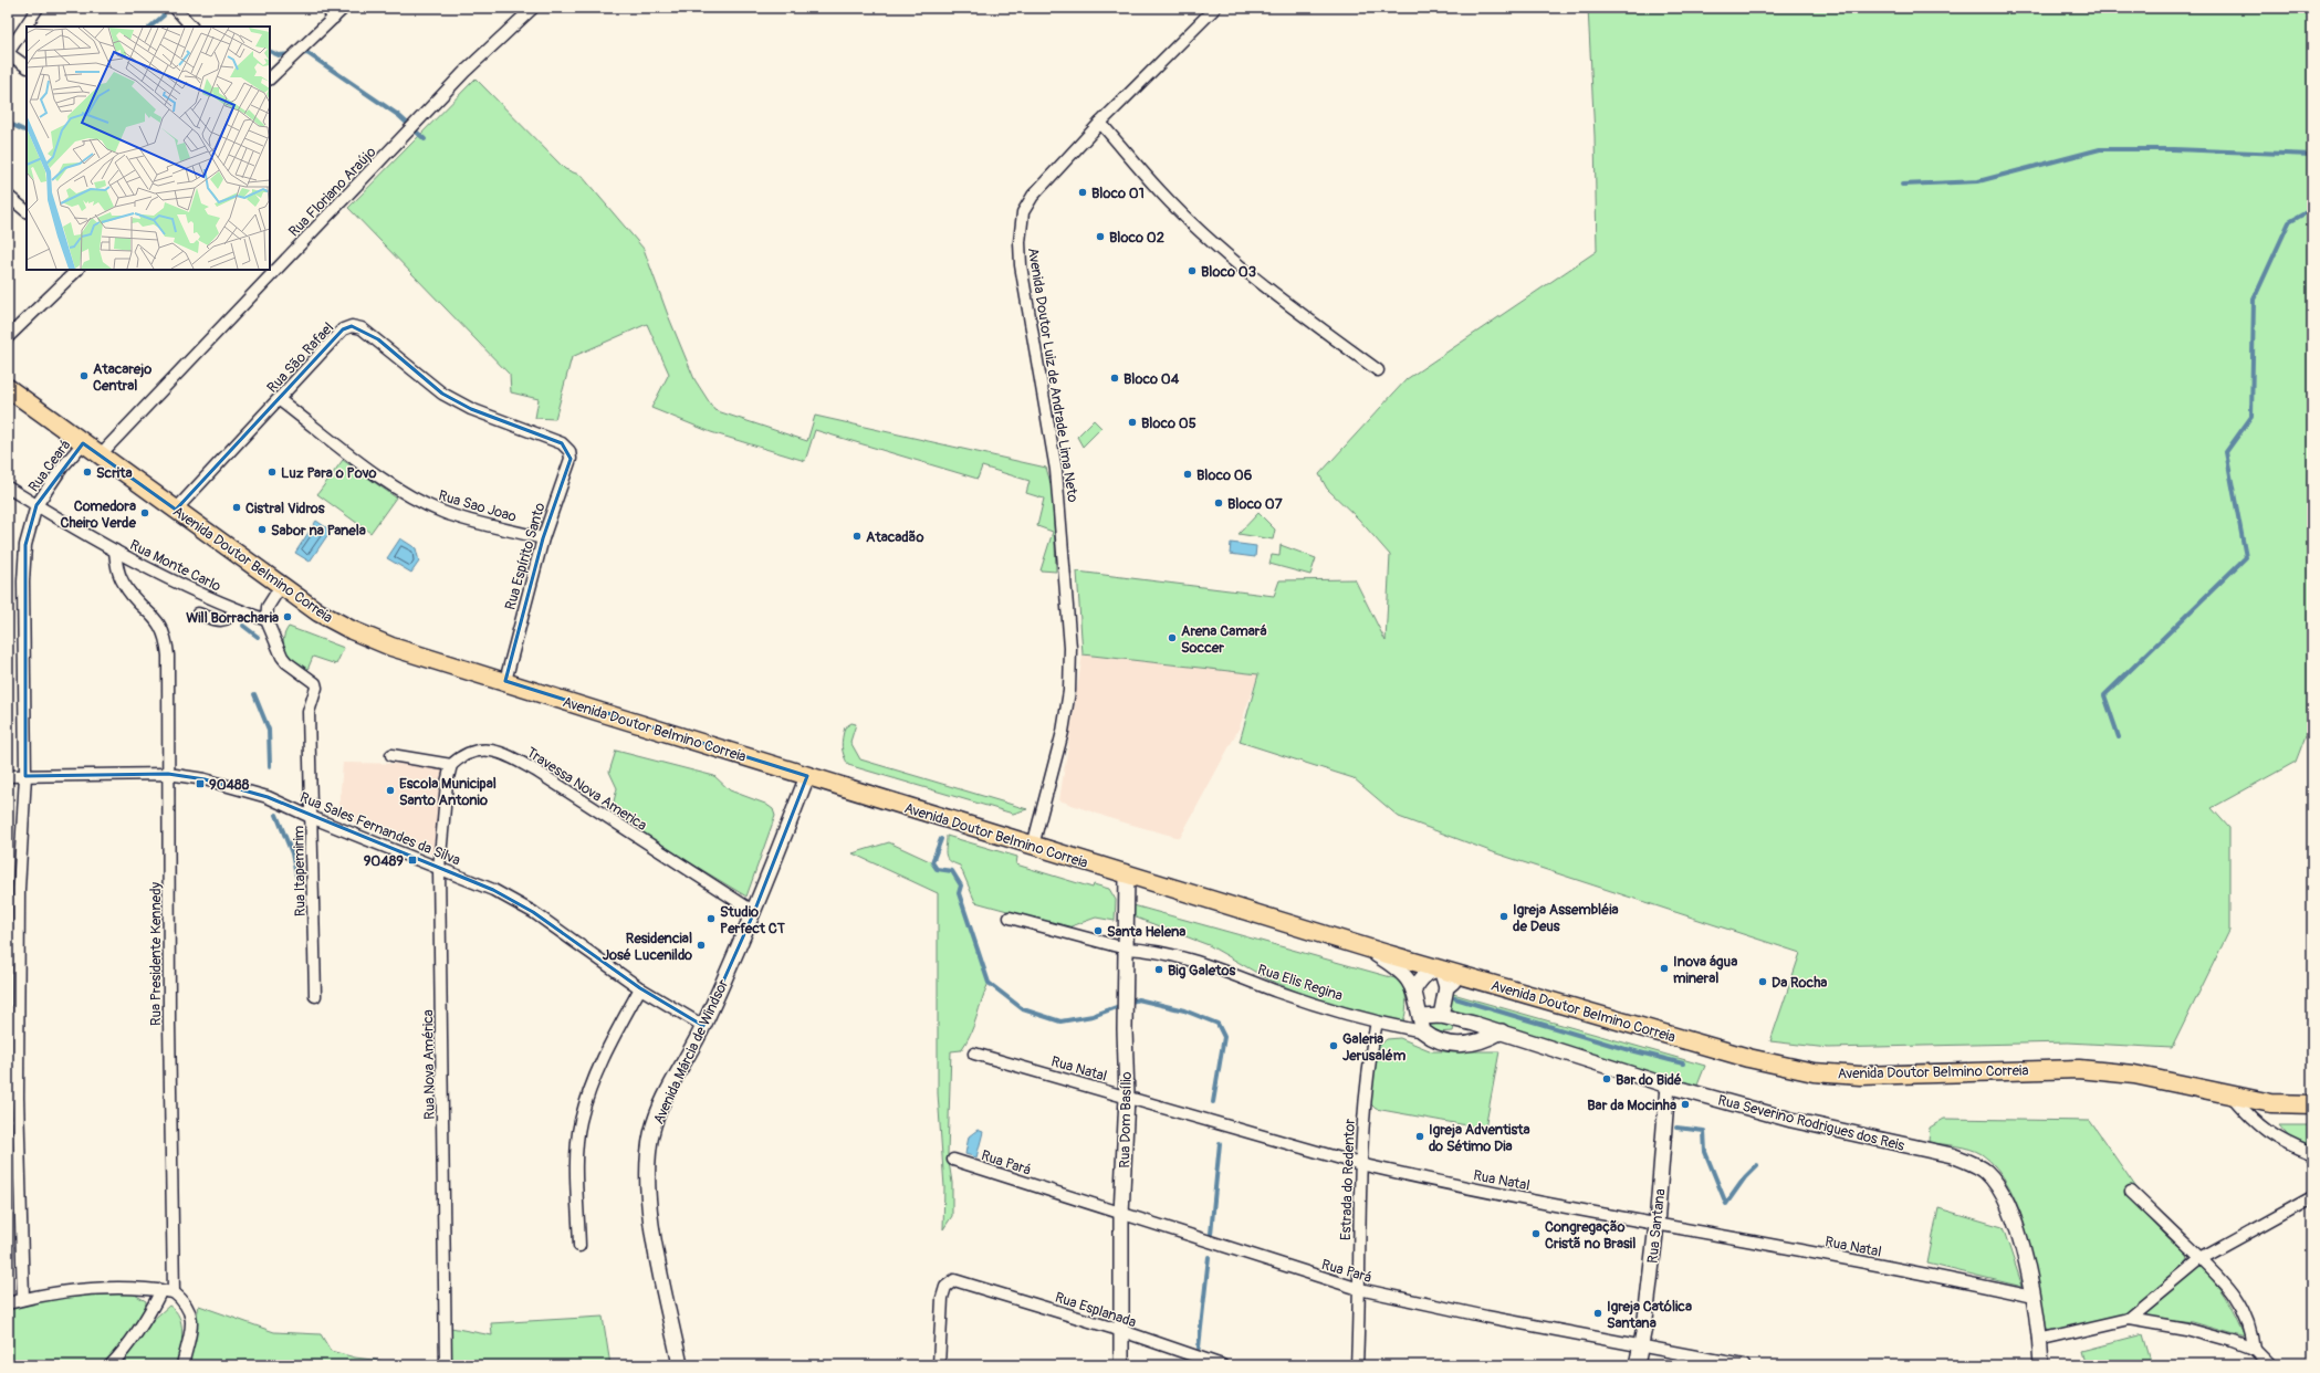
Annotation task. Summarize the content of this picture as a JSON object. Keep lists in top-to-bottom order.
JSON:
{
  "streets": {
    "main road": ["Avenida Doutor Belmino Correia"],
    "street": [
      "Rua Floriano Araújo",
      "Rua São Rafael",
      "Avenida Doutor Luiz de Andrade Lima Neto",
      "Rua Ceará",
      "Rua Sao Joao",
      "Rua Espírito Santo",
      "Rua Monte Carlo",
      "Travessa Nova America",
      "Rua Sales Fernandes da Silva",
      "Rua Itapemirim",
      "Rua Presidente Kennedy",
      "Rua Elis Regina",
      "Avenida Márcia de Windsor",
      "Rua Nova América",
      "Rua Natal",
      "Rua Dom Basílio",
      "Rua Severino Rodrigues dos Reis",
      "Rua Pará",
      "Estrada do Redentor",
      "Rua Santana",
      "Rua Esplanada"
    ]
  },
  "crossings": [
    ["Rua Floriano Araújo", "Avenida Doutor Belmino Correia"],
    ["Rua São Rafael", "Rua Sao Joao"],
    ["Rua São Rafael", "Rua Espírito Santo"],
    ["Rua São Rafael", "Avenida Doutor Belmino Correia"],
    ["Avenida Doutor Luiz de Andrade Lima Neto", "Avenida Doutor Belmino Correia"],
    ["Rua Ceará", "Avenida Doutor Belmino Correia"],
    ["Rua Ceará", "Rua Monte Carlo"],
    ["Rua Ceará", "Rua Sales Fernandes da Silva"],
    ["Rua Sao Joao", "Rua Espírito Santo"],
    ["Rua Espírito Santo", "Avenida Doutor Belmino Correia"],
    ["Avenida Doutor Belmino Correia", "Avenida Márcia de Windsor"],
    ["Avenida Doutor Belmino Correia", "Rua Dom Basílio"],
    ["Rua Monte Carlo", "Rua Itapemirim"],
    ["Rua Monte Carlo", "Rua Presidente Kennedy"],
    ["Travessa Nova America", "Avenida Márcia de Windsor"],
    ["Travessa Nova America", "Rua Nova América"],
    ["Rua Sales Fernandes da Silva", "Rua Itapemirim"],
    ["Rua Sales Fernandes da Silva", "Rua Presidente Kennedy"],
    ["Rua Sales Fernandes da Silva", "Avenida Márcia de Windsor"],
    ["Rua Sales Fernandes da Silva", "Rua Nova América"],
    ["Rua Elis Regina", "Rua Dom Basílio"],
    ["Rua Elis Regina", "Estrada do Redentor"],
    ["Rua Natal", "Rua Dom Basílio"],
    ["Rua Natal", "Rua Severino Rodrigues dos Reis"],
    ["Rua Natal", "Estrada do Redentor"],
    ["Rua Natal", "Rua Santana"],
    ["Rua Dom Basílio", "Rua Pará"],
    ["Rua Dom Basílio", "Rua Esplanada"],
    ["Rua Severino Rodrigues dos Reis", "Rua Santana"],
    ["Rua Pará", "Estrada do Redentor"],
    ["Rua Pará", "Rua Santana"]
  ],
  "places": {
    "other": [
      "Bloco 01",
      "Bloco 02",
      "Bloco 03",
      "Atacarejo Central",
      "Bloco 04",
      "Bloco 05",
      "Scrita",
      "Luz Para o Povo",
      "Bloco 06",
      "Bloco 07",
      "Cistral Vidros",
      "Comedora Cheiro Verde",
      "Sabor na Panela",
      "Atacadão",
      "Will Borracharia",
      "Arena Camará Soccer",
      "Escola Municipal Santo Antonio",
      "Igreja Assembléia de Deus",
      "Studio Perfect CT",
      "Santa Helena",
      "Residencial José Lucenildo",
      "Inova água mineral",
      "Big Galetos",
      "Da Rocha",
      "Galeria Jerusalém",
      "Bar do Bidé",
      "Bar da Mocinha",
      "Igreja Adventista do Sétimo Dia",
      "Congregação Cristã no Brasil",
      "Igreja Católica Santana"
    ],
    "transit": ["90488", "90489"]
  }
}
